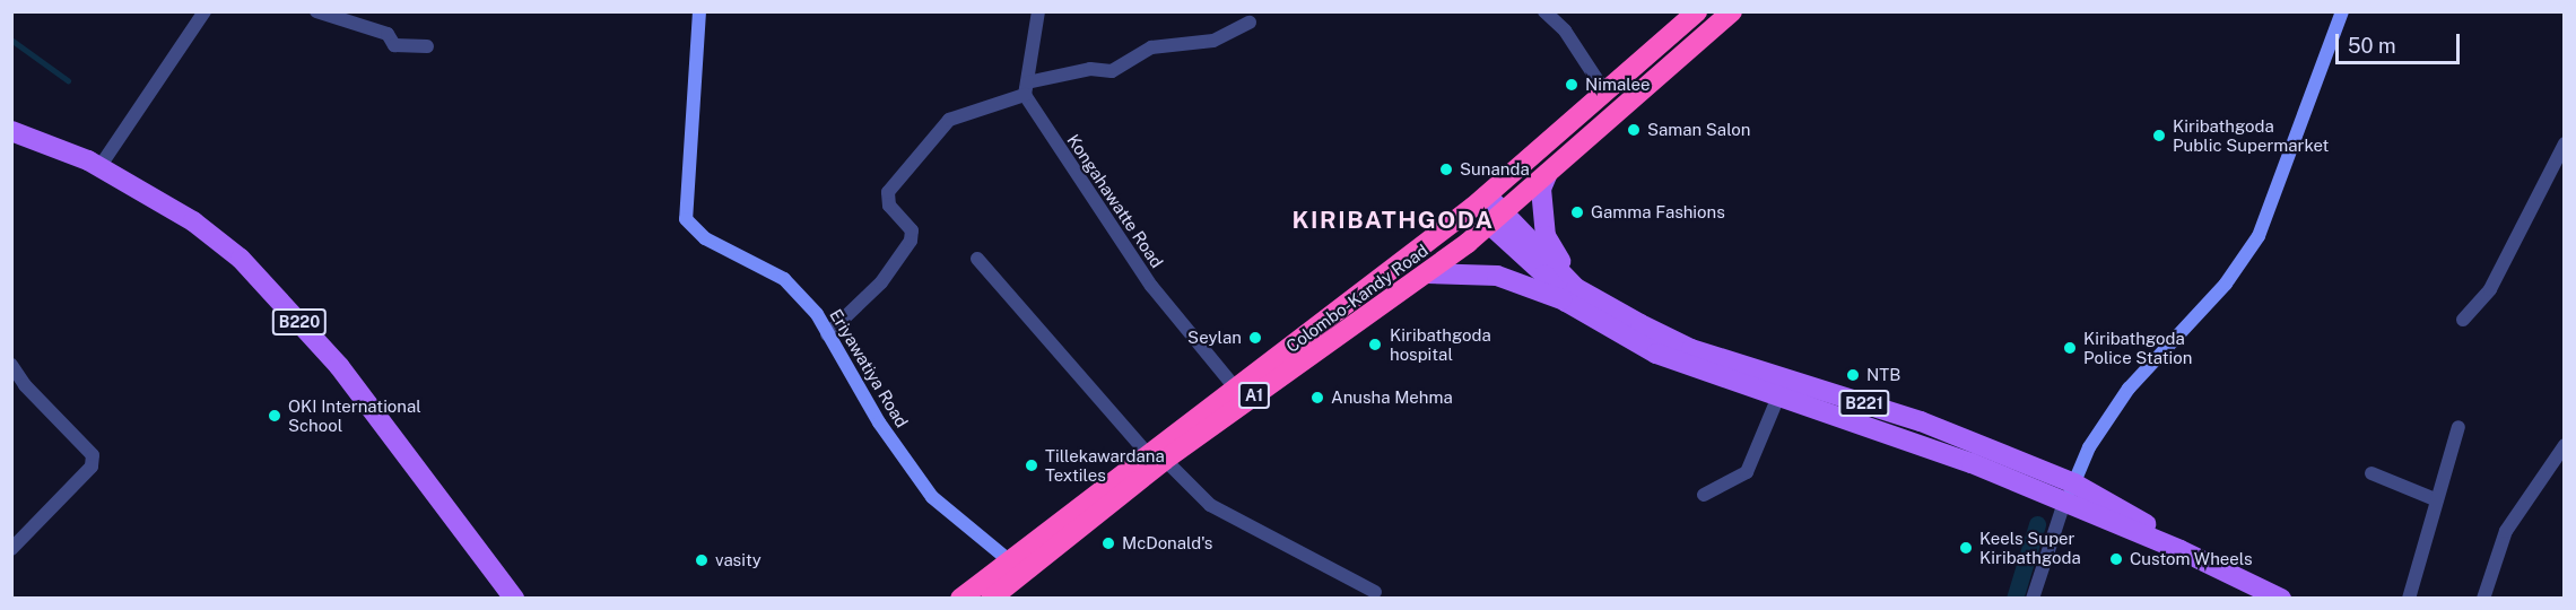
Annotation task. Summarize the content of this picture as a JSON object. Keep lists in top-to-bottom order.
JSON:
{
  "streets": {
    "highway": ["Colombo-Kandy Road", "A1"],
    "main road": ["B220", "B221"],
    "street": ["Kongahawatte Road", "Eriyawatiya Road"]
  },
  "crossings": [
    ["Kongahawatte Road", "Colombo-Kandy Road"],
    ["Colombo-Kandy Road", "Eriyawatiya Road"],
    ["Colombo-Kandy Road", "B221"]
  ],
  "districts": ["KIRIBATHGODA"],
  "places": [
    "Nimalee",
    "Saman Salon",
    "Kiribathgoda Public Supermarket",
    "Sunanda",
    "Gamma Fashions",
    "Seylan",
    "Kiribathgoda hospital",
    "Kiribathgoda Police Station",
    "NTB",
    "Anusha Mehma",
    "OKI International School",
    "Tillekawardana Textiles",
    "McDonald's",
    "Keels Super Kiribathgoda",
    "Custom Wheels",
    "vasity"
  ],
  "scale_bar": "50 m"
}
